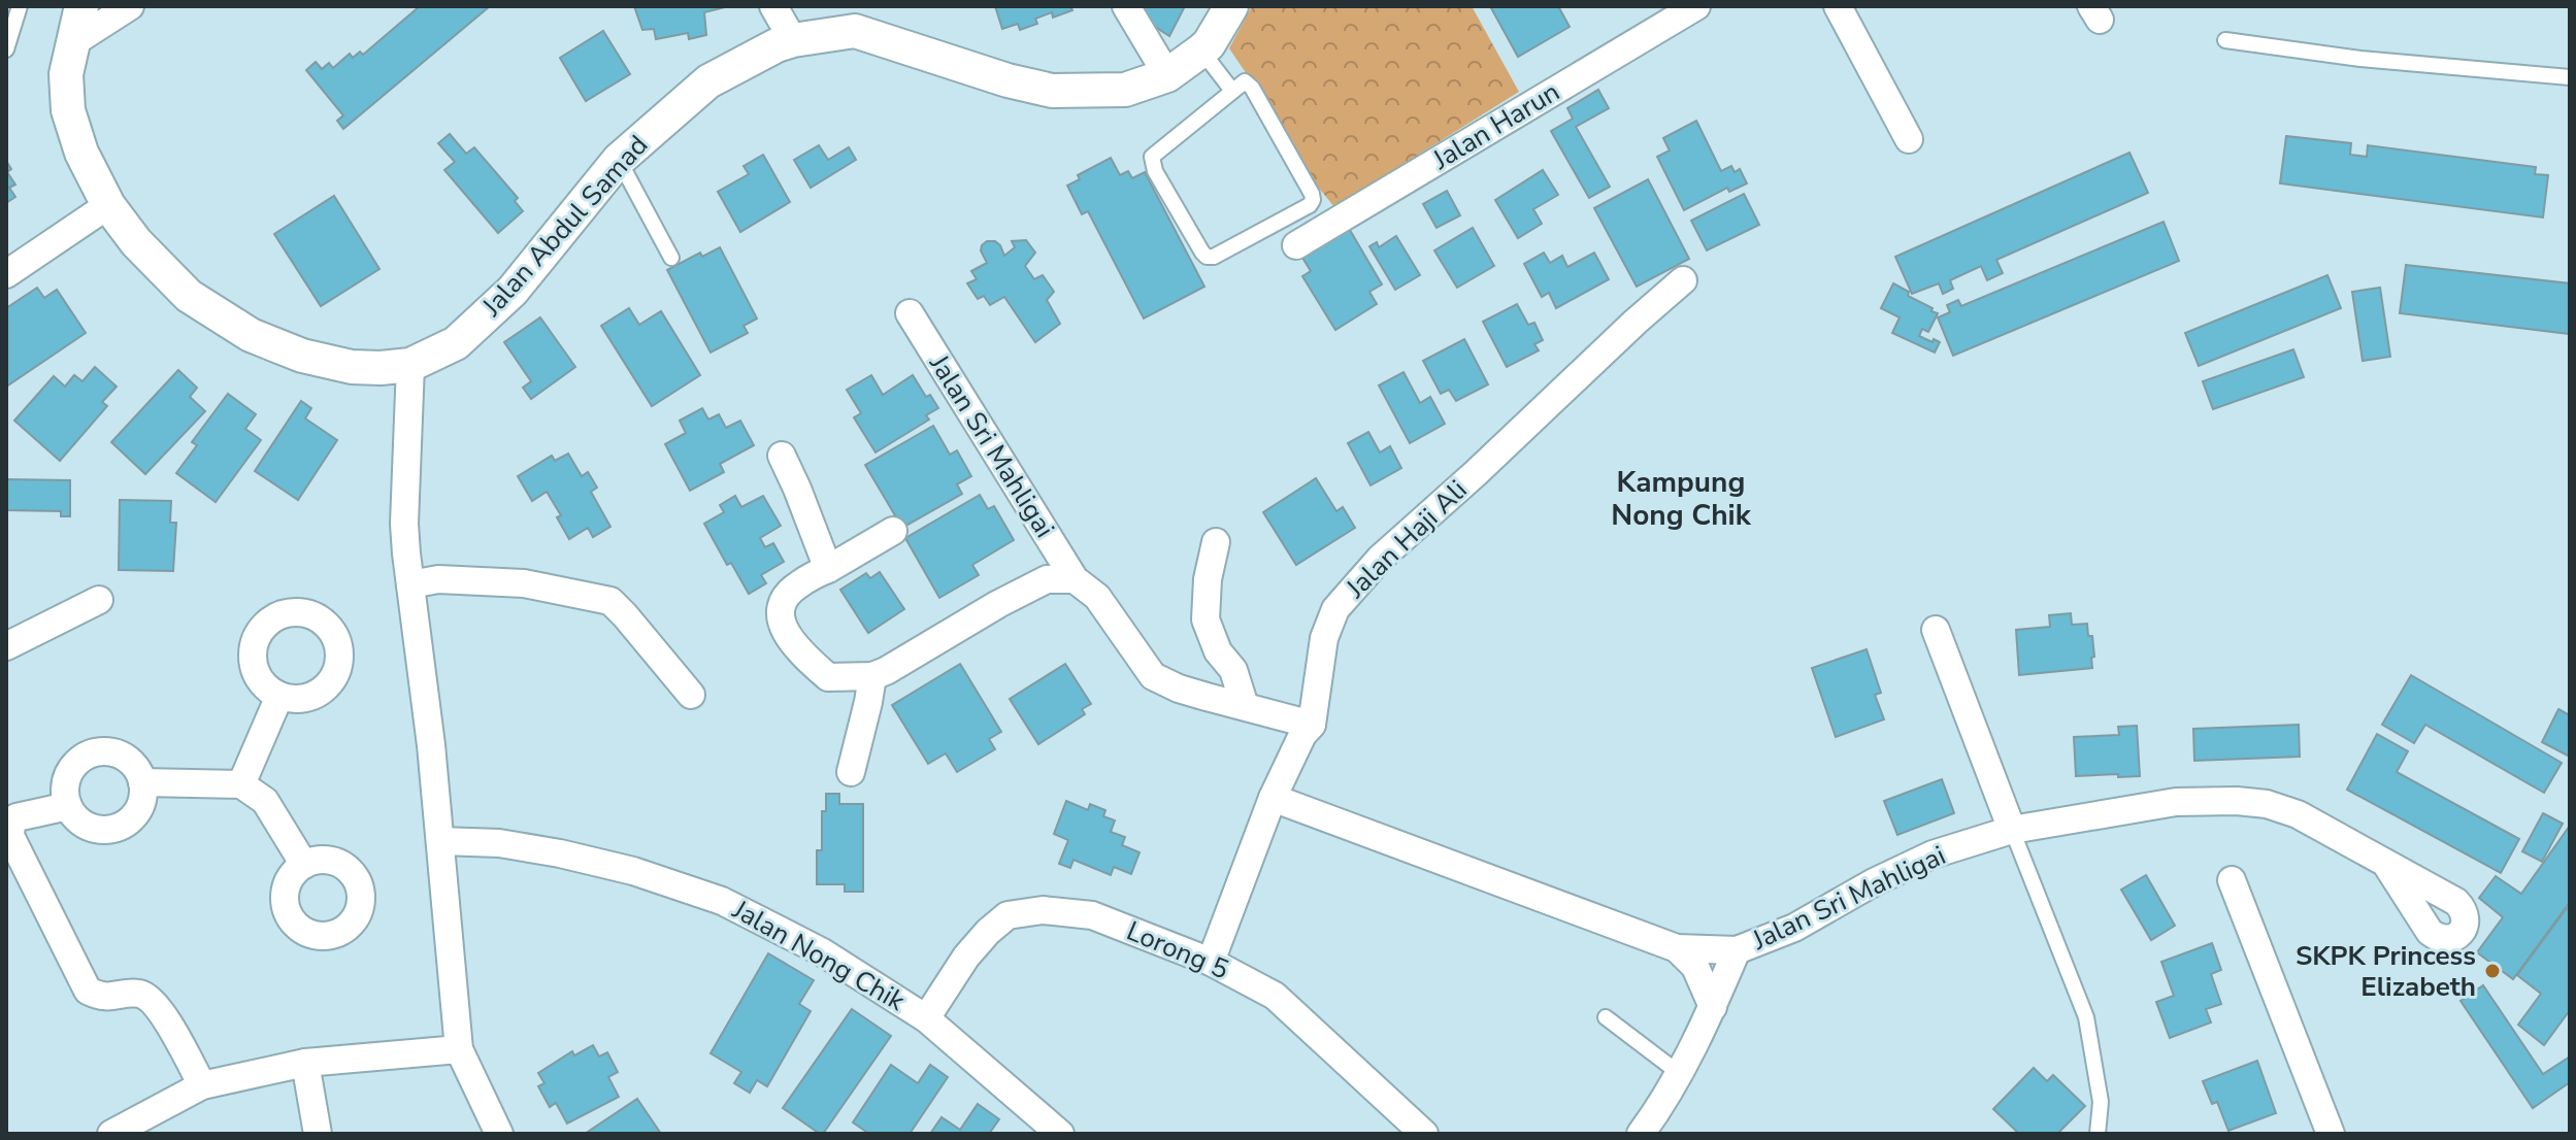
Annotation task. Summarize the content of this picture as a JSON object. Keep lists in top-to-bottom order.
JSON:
{
  "streets": {
    "street": [
      "Jalan Harun",
      "Jalan Abdul Samad",
      "Jalan Sri Mahligai",
      "Jalan Haji Ali",
      "Lorong 5",
      "Jalan Nong Chik"
    ]
  },
  "crossings": [
    ["Jalan Sri Mahligai", "Jalan Haji Ali"],
    ["Jalan Haji Ali", "Lorong 5"],
    ["Lorong 5", "Jalan Nong Chik"]
  ],
  "districts": ["Kampung Nong Chik"],
  "places": ["SKPK Princess Elizabeth"]
}
